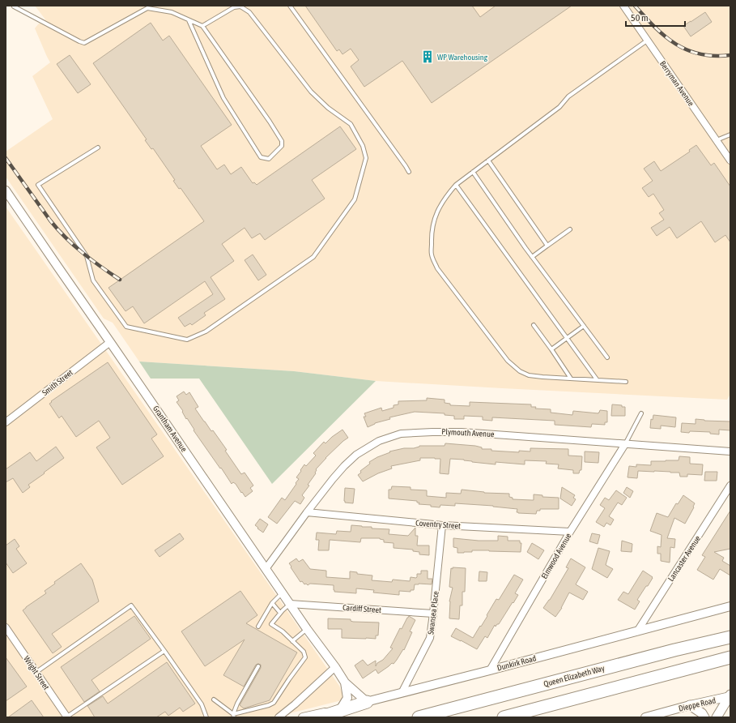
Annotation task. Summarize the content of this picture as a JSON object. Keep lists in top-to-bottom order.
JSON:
{
  "streets": {
    "highway": ["Queen Elizabeth Way"],
    "street": [
      "Berryman Avenue",
      "Smith Street",
      "Grantham Avenue",
      "Plymouth Avenue",
      "Coventry Street",
      "Elmwood Avenue",
      "Lancaster Avenue",
      "Cardiff Street",
      "Swansea Place",
      "Dunkirk Road",
      "Wright Street",
      "Dieppe Road"
    ]
  },
  "crossings": [
    ["Smith Street", "Grantham Avenue"],
    ["Grantham Avenue", "Plymouth Avenue"],
    ["Grantham Avenue", "Cardiff Street"],
    ["Grantham Avenue", "Dunkirk Road"],
    ["Plymouth Avenue", "Coventry Street"],
    ["Plymouth Avenue", "Elmwood Avenue"],
    ["Coventry Street", "Elmwood Avenue"],
    ["Coventry Street", "Swansea Place"],
    ["Elmwood Avenue", "Dunkirk Road"],
    ["Lancaster Avenue", "Dunkirk Road"],
    ["Cardiff Street", "Swansea Place"],
    ["Swansea Place", "Dunkirk Road"]
  ],
  "places": {
    "building": ["WP Warehousing"]
  },
  "scale_bar": "50 m"
}
